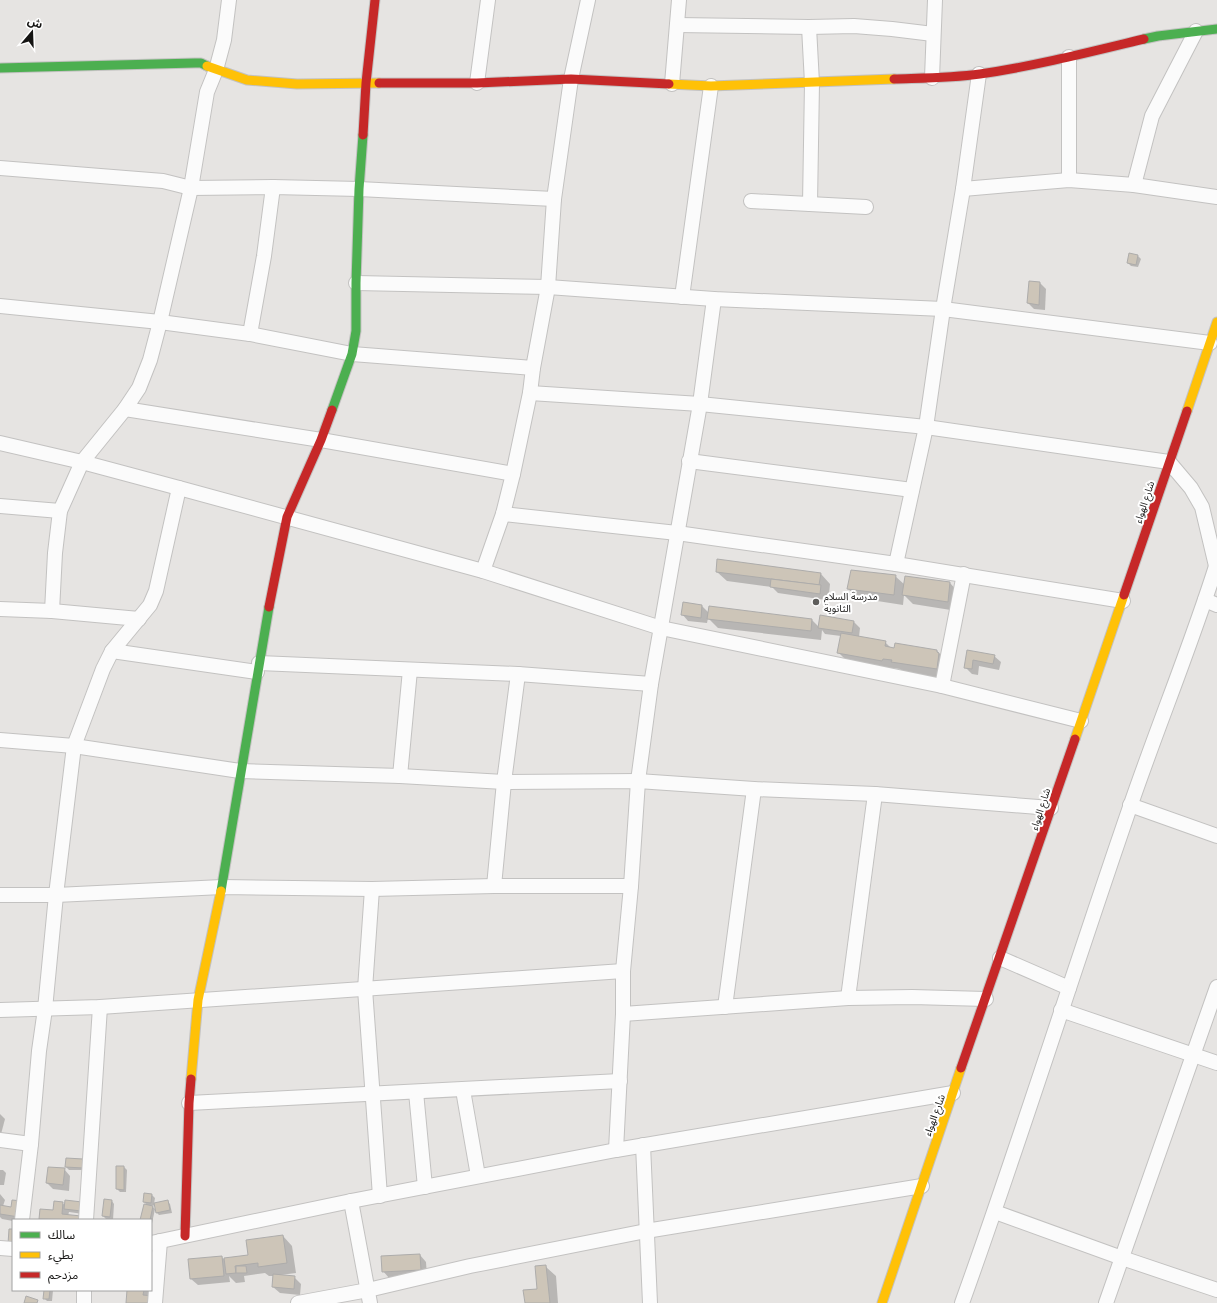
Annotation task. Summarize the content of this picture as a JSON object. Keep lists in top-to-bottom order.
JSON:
{
  "streets": {
    "street": ["شارع الهواء"]
  },
  "places": ["مدرسة السلام الثانوية"],
  "legend": ["سالك", "بطيء", "مزدحم"],
  "north": "top"
}
